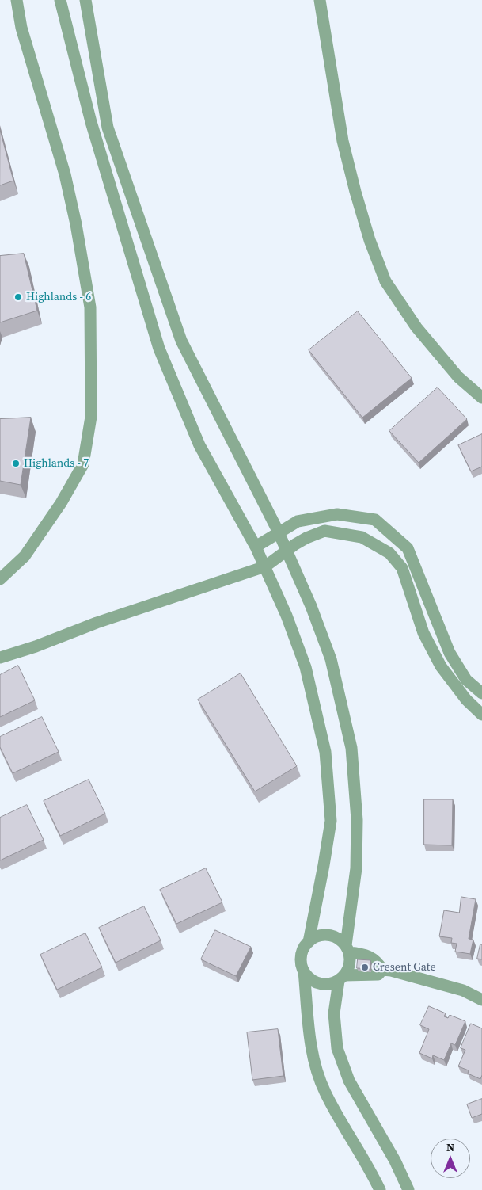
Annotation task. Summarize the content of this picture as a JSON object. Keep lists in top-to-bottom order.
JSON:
{
  "places": ["Highlands - 6", "Highlands - 7", "Cresent Gate"],
  "north": "top"
}
